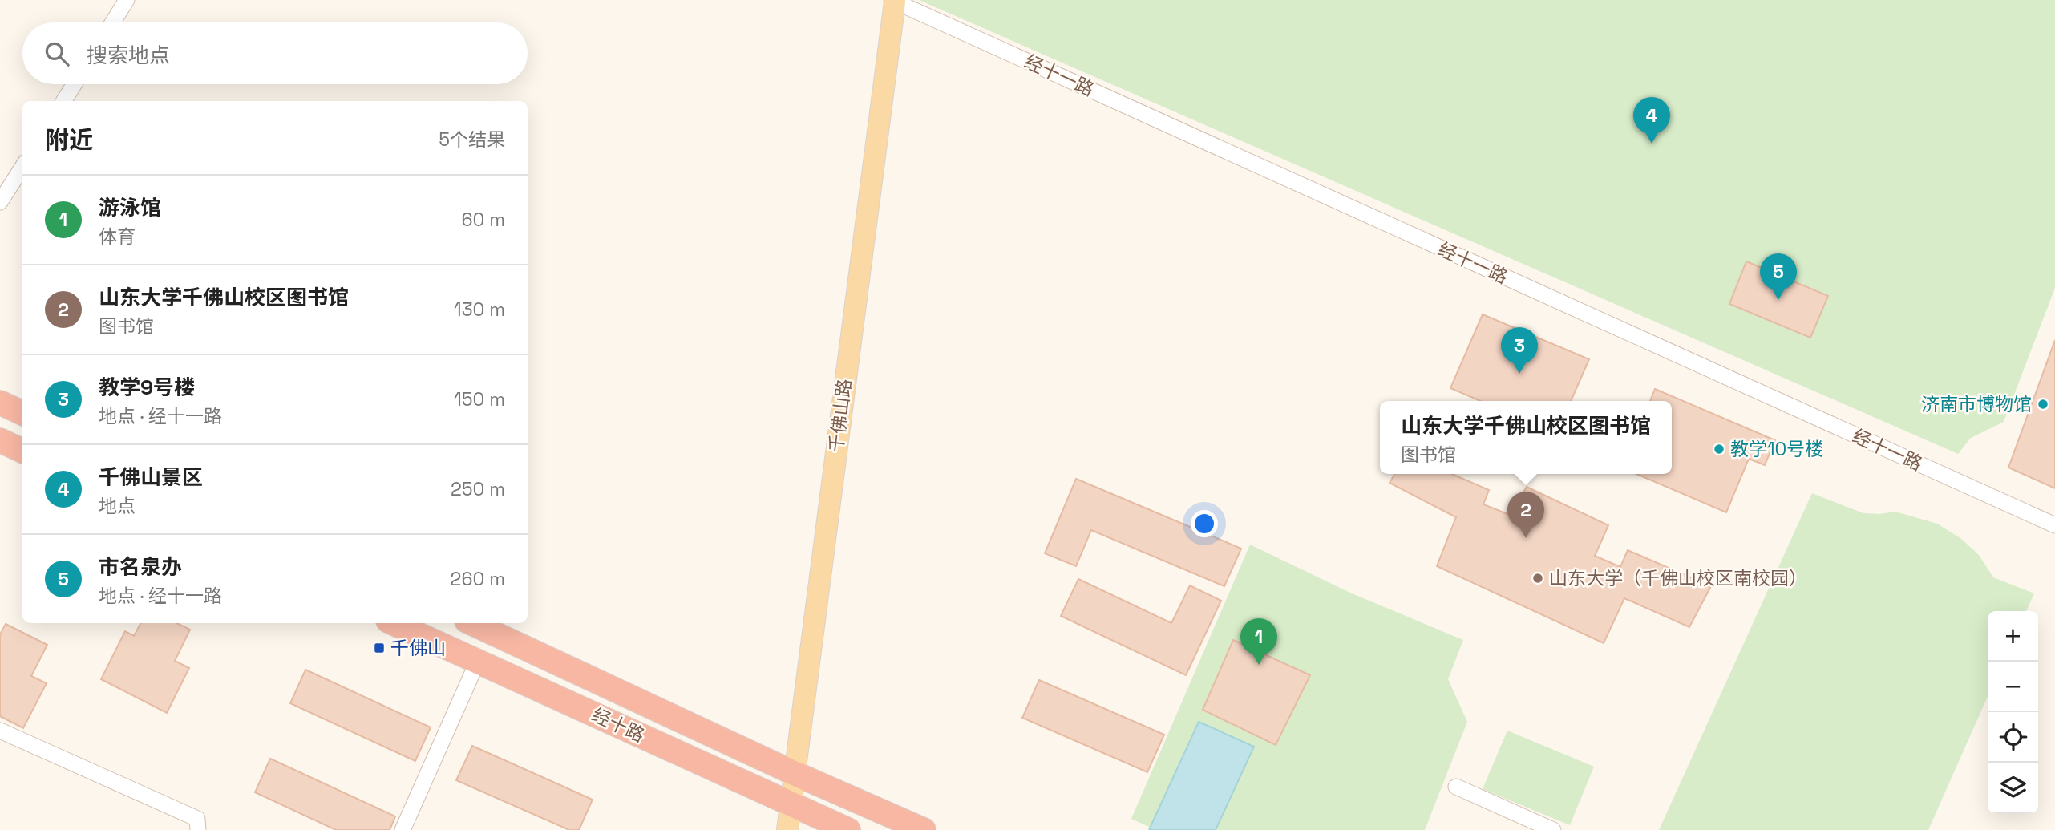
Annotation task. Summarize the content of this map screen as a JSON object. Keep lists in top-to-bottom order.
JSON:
{
  "streets": {
    "highway": ["经十路"],
    "main road": ["千佛山路"],
    "street": ["经十一路"]
  },
  "crossings": [
    ["经十一路", "千佛山路"],
    ["千佛山路", "经十路"]
  ],
  "places": {
    "other": ["济南市博物馆", "教学10号楼", "山东大学（千佛山校区南校园）"],
    "transit": ["千佛山"]
  },
  "page": {
    "search": "搜索地点",
    "pins": [
      "4",
      "5",
      "3",
      "2",
      "1"
    ],
    "heading": ["附近", "5个结果"],
    "list": [
      {
        "mark": "1",
        "name": "游泳馆",
        "note": "体育",
        "value": "60 m"
      },
      {
        "mark": "2",
        "name": "山东大学千佛山校区图书馆",
        "note": "图书馆",
        "value": "130 m"
      },
      {
        "mark": "3",
        "name": "教学9号楼",
        "note": "地点 · 经十一路",
        "value": "150 m"
      },
      {
        "mark": "4",
        "name": "千佛山景区",
        "note": "地点",
        "value": "250 m"
      },
      {
        "mark": "5",
        "name": "市名泉办",
        "note": "地点 · 经十一路",
        "value": "260 m"
      }
    ],
    "popup": ["山东大学千佛山校区图书馆", "图书馆"],
    "map_buttons": ["+", "−"]
  }
}
